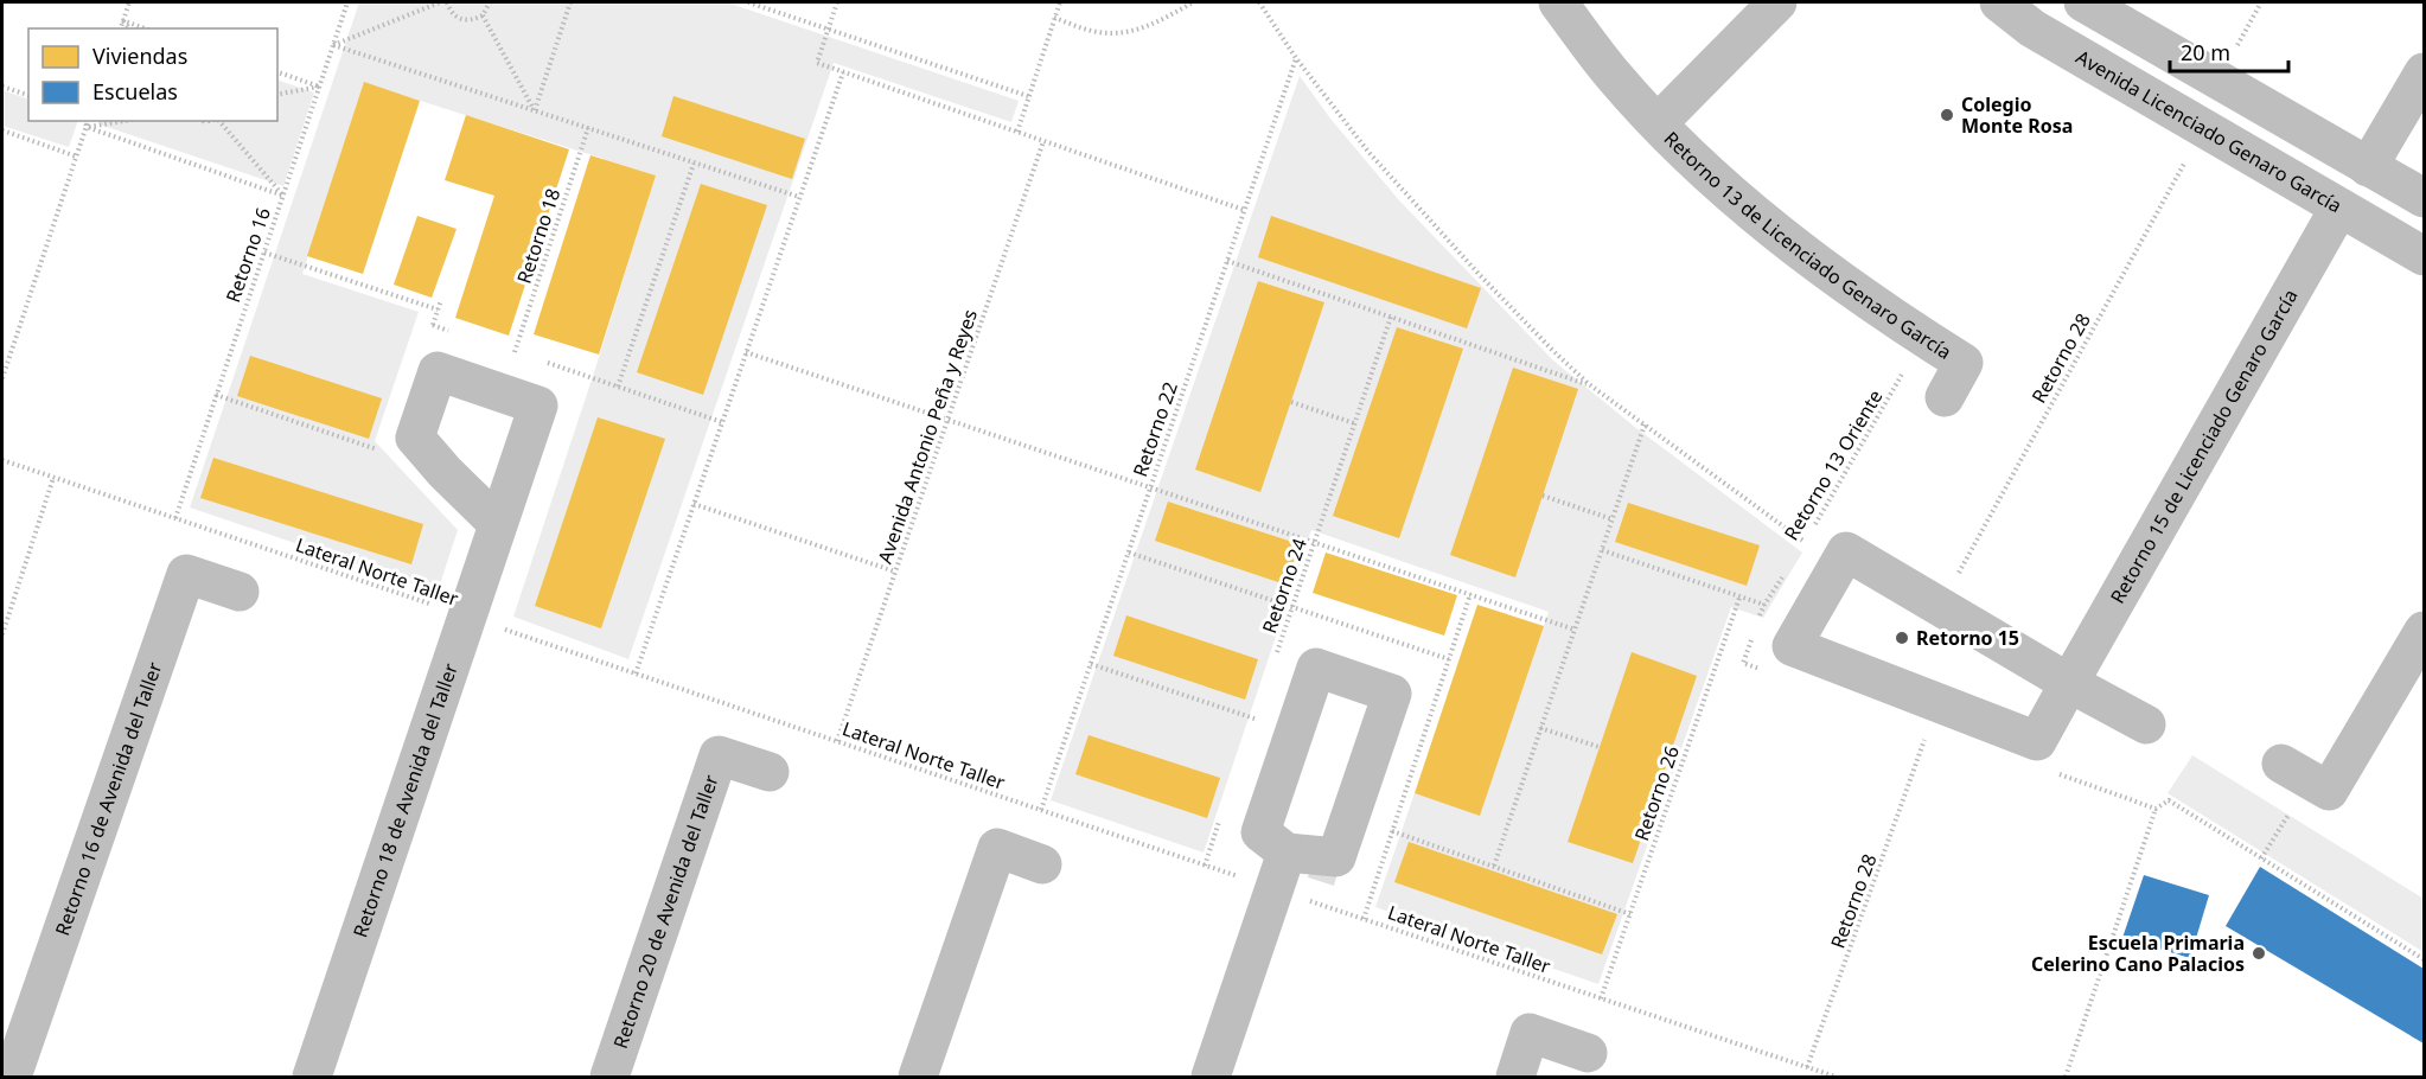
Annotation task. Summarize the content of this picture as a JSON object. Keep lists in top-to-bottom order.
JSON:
{
  "streets": {
    "street": [
      "Avenida Licenciado Genaro García",
      "Retorno 13 de Licenciado Genaro García",
      "Retorno 15 de Licenciado Genaro García",
      "Retorno 16 de Avenida del Taller",
      "Retorno 18 de Avenida del Taller",
      "Retorno 20 de Avenida del Taller"
    ],
    "path": [
      "Retorno 18",
      "Retorno 16",
      "Retorno 28",
      "Retorno 22",
      "Avenida Antonio Peña y Reyes",
      "Retorno 13 Oriente",
      "Lateral Norte Taller",
      "Retorno 24",
      "Retorno 26"
    ]
  },
  "crossings": [
    ["Avenida Licenciado Genaro García", "Retorno 15 de Licenciado Genaro García"],
    ["Retorno 13 de Licenciado Genaro García", "Retorno 13 Oriente"],
    ["Retorno 16", "Lateral Norte Taller"],
    ["Retorno 28", "Retorno 15 de Licenciado Genaro García"],
    ["Retorno 28", "Lateral Norte Taller"],
    ["Retorno 22", "Lateral Norte Taller"],
    ["Avenida Antonio Peña y Reyes", "Lateral Norte Taller"],
    ["Lateral Norte Taller", "Retorno 26"],
    ["Lateral Norte Taller", "Retorno 18 de Avenida del Taller"]
  ],
  "places": ["Colegio Monte Rosa", "Retorno 15", "Escuela Primaria Celerino Cano Palacios"],
  "legend": ["Viviendas", "Escuelas"],
  "scale_bar": "20 m"
}
